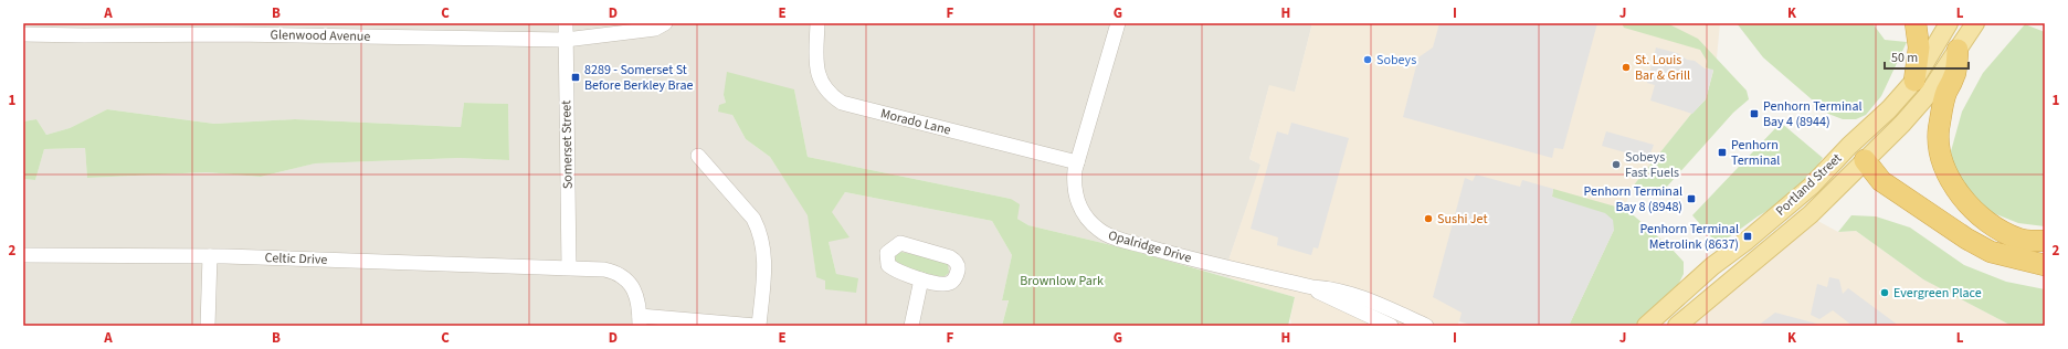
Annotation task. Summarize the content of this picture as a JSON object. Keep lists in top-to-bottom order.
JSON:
{
  "streets": {
    "main road": ["Portland Street"],
    "street": [
      "Glenwood Avenue",
      "Morado Lane",
      "Somerset Street",
      "Opalridge Drive",
      "Celtic Drive"
    ]
  },
  "crossings": [
    ["Glenwood Avenue", "Somerset Street"],
    ["Morado Lane", "Opalridge Drive"],
    ["Somerset Street", "Celtic Drive"]
  ],
  "parks": ["Brownlow Park"],
  "places": {
    "other": [
      "Sobeys",
      "St. Louis Bar & Grill",
      "Sobeys Fast Fuels",
      "Sushi Jet",
      "Evergreen Place"
    ],
    "transit": [
      "8289 - Somerset St Before Berkley Brae",
      "Penhorn Terminal Bay 4 (8944)",
      "Penhorn Terminal",
      "Penhorn Terminal Bay 8 (8948)",
      "Penhorn Terminal Metrolink (8637)"
    ]
  },
  "scale_bar": "50 m",
  "grid": {
    "columns": [
      "A",
      "B",
      "C",
      "D",
      "E",
      "F",
      "G",
      "H",
      "I",
      "J",
      "K",
      "L"
    ],
    "rows": ["1", "2"]
  }
}
